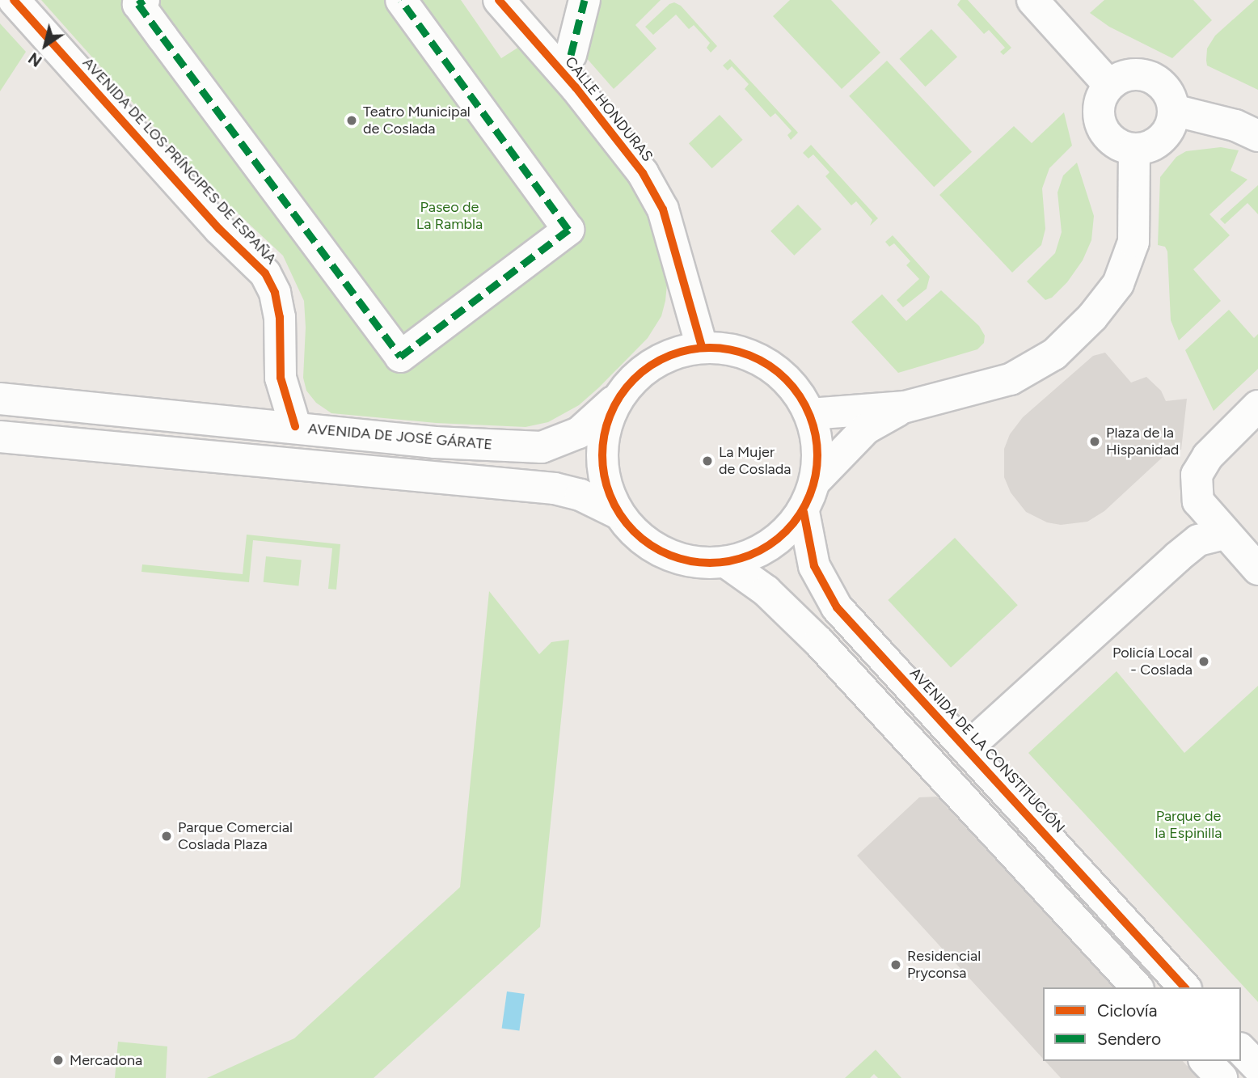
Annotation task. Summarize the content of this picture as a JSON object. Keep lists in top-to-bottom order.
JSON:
{
  "streets": {
    "street": [
      "CALLE HONDURAS",
      "AVENIDA DE LOS PRÍNCIPES DE ESPAÑA",
      "AVENIDA DE JOSÉ GÁRATE",
      "AVENIDA DE LA CONSTITUCIÓN"
    ]
  },
  "crossings": [
    ["AVENIDA DE LOS PRÍNCIPES DE ESPAÑA", "AVENIDA DE JOSÉ GÁRATE"]
  ],
  "parks": ["Paseo de La Rambla", "Parque de la Espinilla"],
  "places": [
    "Teatro Municipal de Coslada",
    "Plaza de la Hispanidad",
    "La Mujer de Coslada",
    "Policía Local - Coslada",
    "Parque Comercial Coslada Plaza",
    "Residencial Pryconsa",
    "Mercadona"
  ],
  "legend": ["Ciclovía", "Sendero"],
  "north": "bottom left"
}
